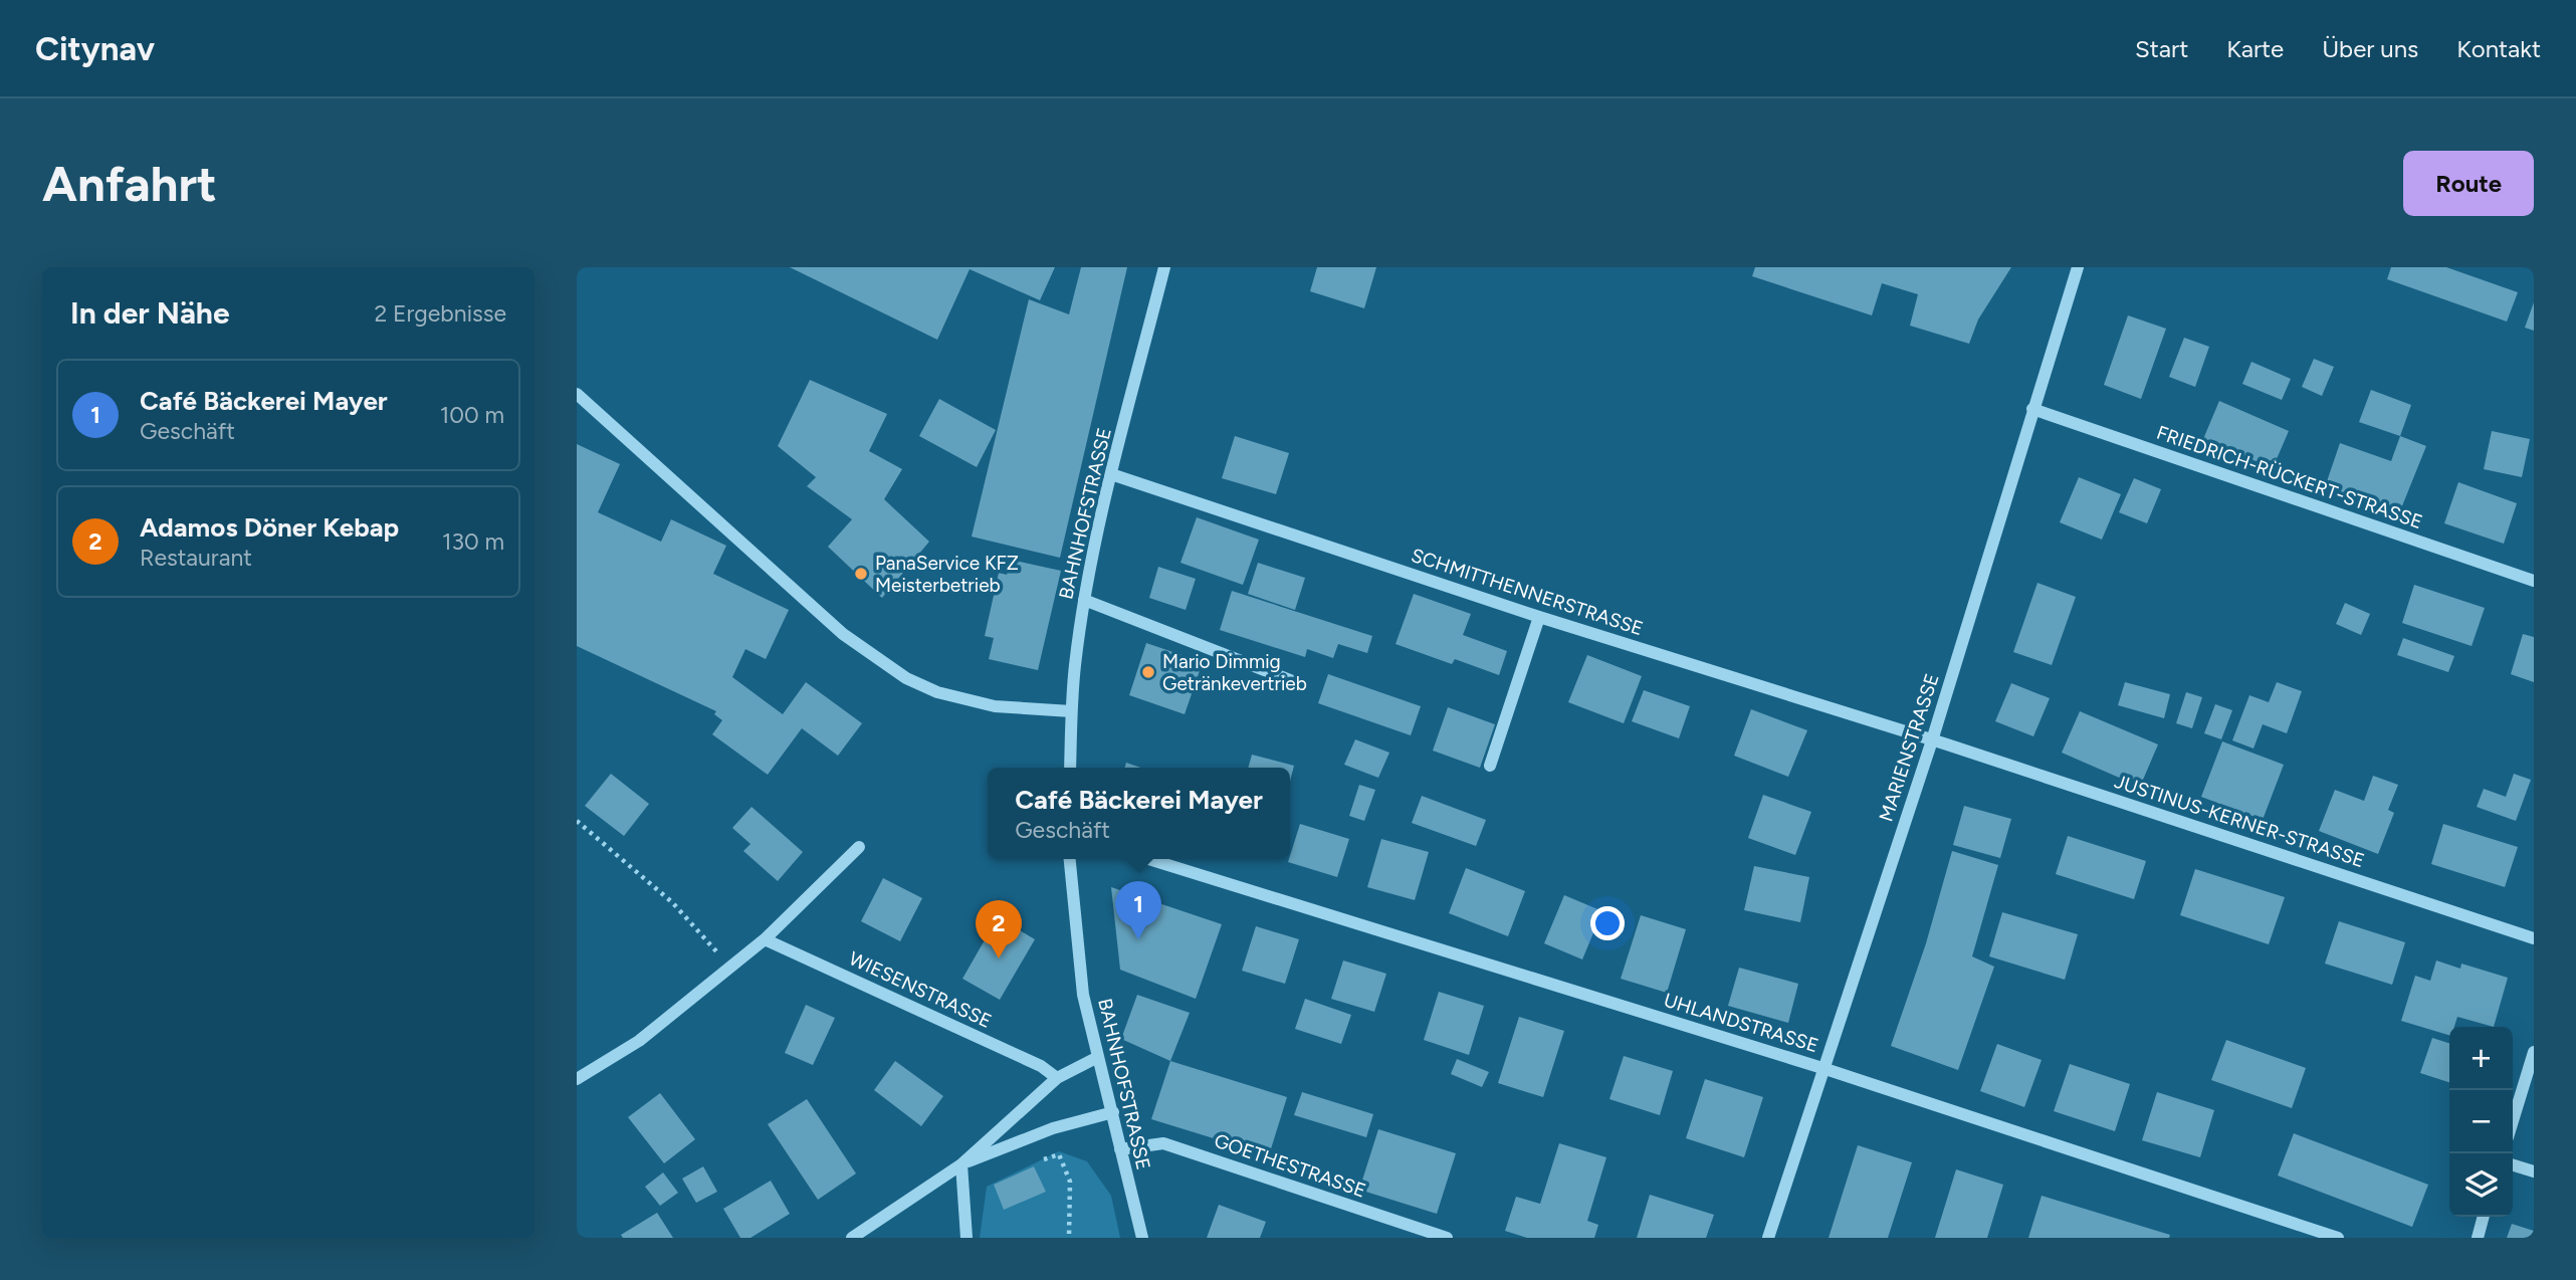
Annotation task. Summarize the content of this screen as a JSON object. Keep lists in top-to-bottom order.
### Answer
{
  "streets": {
    "street": [
      "FRIEDRICH-RÜCKERT-STRASSE",
      "BAHNHOFSTRASSE",
      "SCHMITTHENNERSTRASSE",
      "MARIENSTRASSE",
      "JUSTINUS-KERNER-STRASSE",
      "WIESENSTRASSE",
      "UHLANDSTRASSE",
      "GOETHESTRASSE"
    ]
  },
  "crossings": [
    ["FRIEDRICH-RÜCKERT-STRASSE", "MARIENSTRASSE"],
    ["BAHNHOFSTRASSE", "SCHMITTHENNERSTRASSE"],
    ["BAHNHOFSTRASSE", "GOETHESTRASSE"],
    ["SCHMITTHENNERSTRASSE", "MARIENSTRASSE"],
    ["SCHMITTHENNERSTRASSE", "JUSTINUS-KERNER-STRASSE"],
    ["MARIENSTRASSE", "JUSTINUS-KERNER-STRASSE"],
    ["MARIENSTRASSE", "UHLANDSTRASSE"]
  ],
  "places": ["PanaService KFZ Meisterbetrieb", "Mario Dimmig Getränkevertrieb"],
  "page": {
    "header": "Citynav",
    "nav": [
      "Start",
      "Karte",
      "Über uns",
      "Kontakt"
    ],
    "buttons": "Route",
    "title": "Anfahrt",
    "heading": ["In der Nähe", "2 Ergebnisse"],
    "list": [
      {
        "mark": "1",
        "name": "Café Bäckerei Mayer",
        "note": "Geschäft",
        "value": "100 m"
      },
      {
        "mark": "2",
        "name": "Adamos Döner Kebap",
        "note": "Restaurant",
        "value": "130 m"
      }
    ],
    "popup": ["Café Bäckerei Mayer", "Geschäft"],
    "pins": ["1", "2"],
    "map_buttons": ["+", "−"]
  }
}
